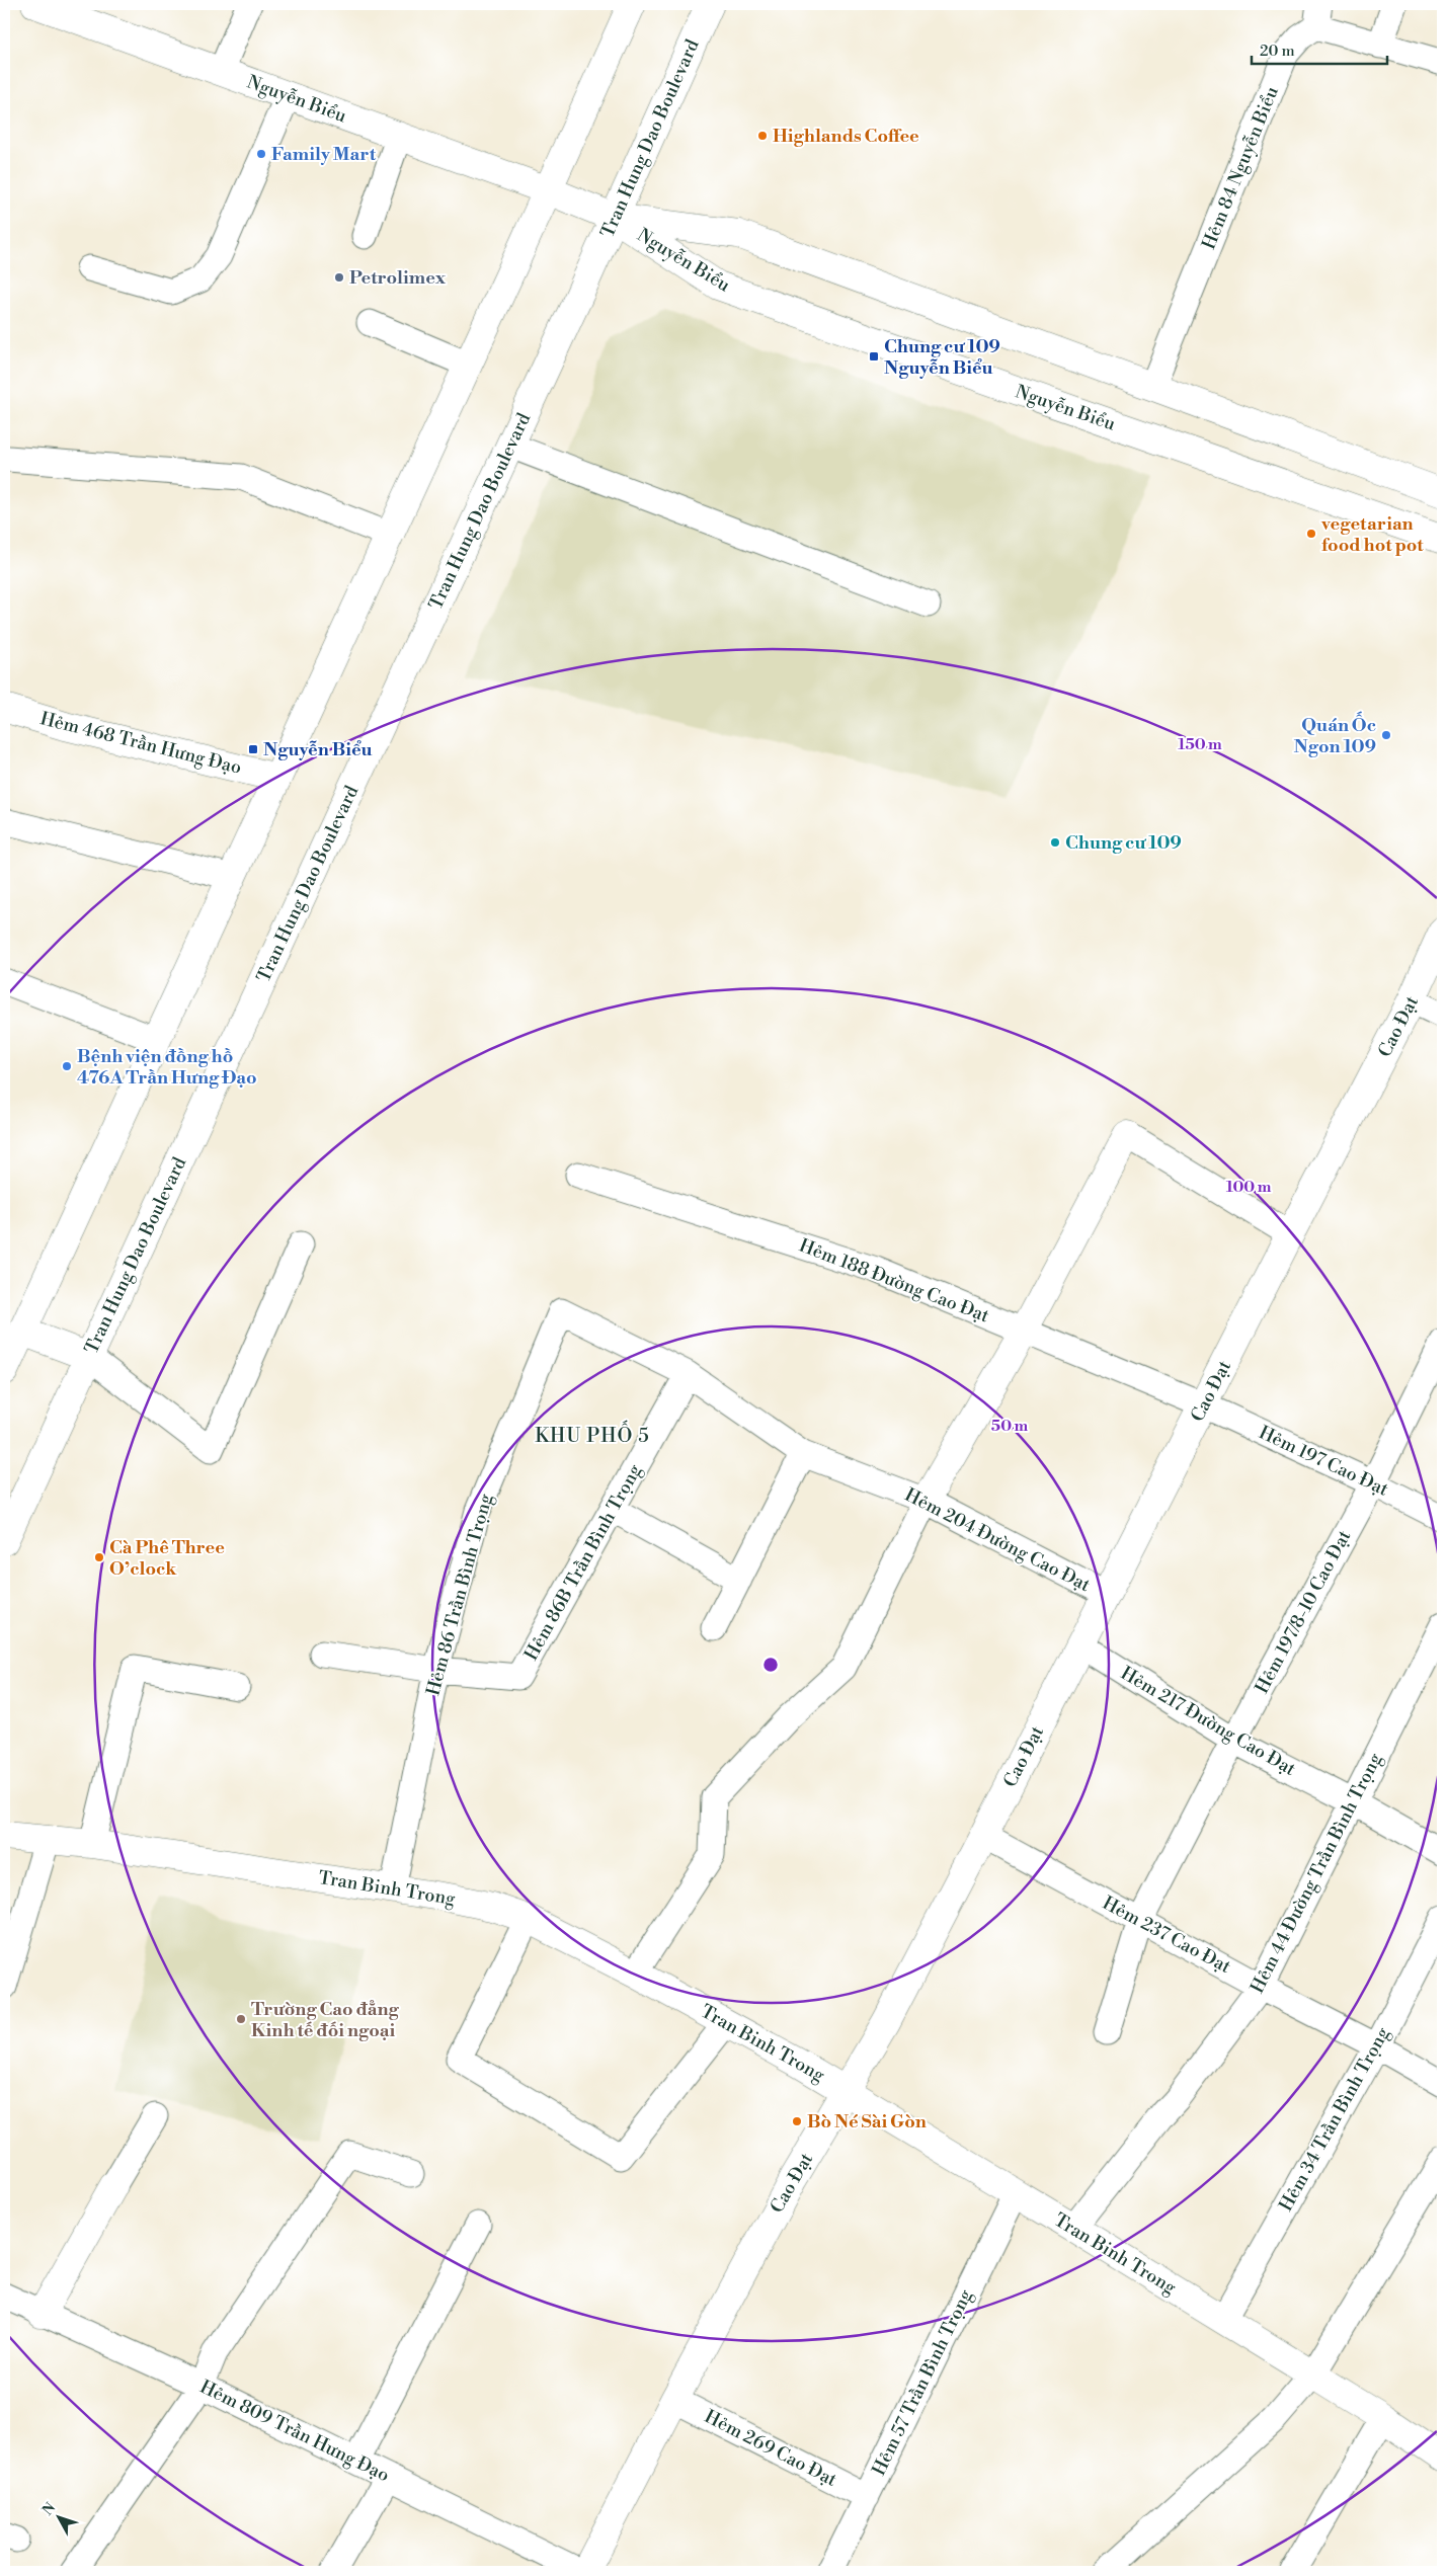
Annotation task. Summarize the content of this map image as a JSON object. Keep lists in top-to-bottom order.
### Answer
{
  "streets": {
    "main road": [
      "Nguyễn Biểu",
      "Tran Hung Dao Boulevard",
      "Hẻm 468 Trần Hưng Ðạo",
      "Cao Đạt",
      "Tran Binh Trong"
    ],
    "lane": [
      "Hẻm 84 Nguyễn Biểu",
      "Hẻm 188 Đường Cao Đạt",
      "Hẻm 197 Cao Đạt",
      "Hẻm 204 Đường Cao Đạt",
      "Hẻm 86B Trần Bình Trọng",
      "Hẻm 86 Trần Bình Trọng",
      "Hẻm 197/8-10 Cao Đạt",
      "Hẻm 217 Đường Cao Đạt",
      "Hẻm 44 Đường Trần Bình Trọng",
      "Hẻm 237 Cao Đạt",
      "Hẻm 34 Trần Bình Trọng",
      "Hẻm 57 Trần Bình Trọng",
      "Hẻm 809 Trần Hưng Đạo",
      "Hẻm 269 Cao Đạt"
    ]
  },
  "crossings": [
    ["Nguyễn Biểu", "Tran Hung Dao Boulevard"],
    ["Nguyễn Biểu", "Hẻm 84 Nguyễn Biểu"],
    ["Cao Đạt", "Hẻm 188 Đường Cao Đạt"],
    ["Cao Đạt", "Hẻm 197 Cao Đạt"],
    ["Cao Đạt", "Hẻm 204 Đường Cao Đạt"],
    ["Cao Đạt", "Hẻm 217 Đường Cao Đạt"],
    ["Cao Đạt", "Tran Binh Trong"],
    ["Cao Đạt", "Hẻm 237 Cao Đạt"],
    ["Cao Đạt", "Hẻm 809 Trần Hưng Đạo"],
    ["Cao Đạt", "Hẻm 269 Cao Đạt"],
    ["Hẻm 188 Đường Cao Đạt", "Hẻm 197 Cao Đạt"],
    ["Hẻm 197 Cao Đạt", "Hẻm 197/8-10 Cao Đạt"],
    ["Hẻm 204 Đường Cao Đạt", "Hẻm 86B Trần Bình Trọng"],
    ["Hẻm 204 Đường Cao Đạt", "Hẻm 86 Trần Bình Trọng"],
    ["Hẻm 86B Trần Bình Trọng", "Hẻm 86 Trần Bình Trọng"],
    ["Hẻm 86 Trần Bình Trọng", "Tran Binh Trong"],
    ["Hẻm 197/8-10 Cao Đạt", "Hẻm 217 Đường Cao Đạt"],
    ["Hẻm 197/8-10 Cao Đạt", "Hẻm 237 Cao Đạt"],
    ["Hẻm 217 Đường Cao Đạt", "Hẻm 44 Đường Trần Bình Trọng"],
    ["Hẻm 44 Đường Trần Bình Trọng", "Tran Binh Trong"],
    ["Hẻm 44 Đường Trần Bình Trọng", "Hẻm 237 Cao Đạt"],
    ["Tran Binh Trong", "Hẻm 34 Trần Bình Trọng"],
    ["Tran Binh Trong", "Hẻm 57 Trần Bình Trọng"],
    ["Hẻm 237 Cao Đạt", "Hẻm 34 Trần Bình Trọng"],
    ["Hẻm 57 Trần Bình Trọng", "Hẻm 269 Cao Đạt"]
  ],
  "districts": ["KHU PHỐ 5"],
  "places": {
    "other": [
      "Highlands Coffee",
      "Family Mart",
      "Petrolimex",
      "vegetarian food hot pot",
      "Quán Ốc Ngon 109",
      "Chung cư 109",
      "Bệnh viện đồng hồ 476A Trần Hưng Đạo",
      "Cà Phê Three O’clock",
      "Trường Cao đẳng Kinh tế đối ngoại",
      "Bò Né Sài Gòn"
    ],
    "transit": ["Chung cư 109 Nguyễn Biểu", "Nguyễn Biểu"]
  },
  "scale_bar": "20 m",
  "north": "top left",
  "rings": ["150 m", "100 m", "50 m"]
}
